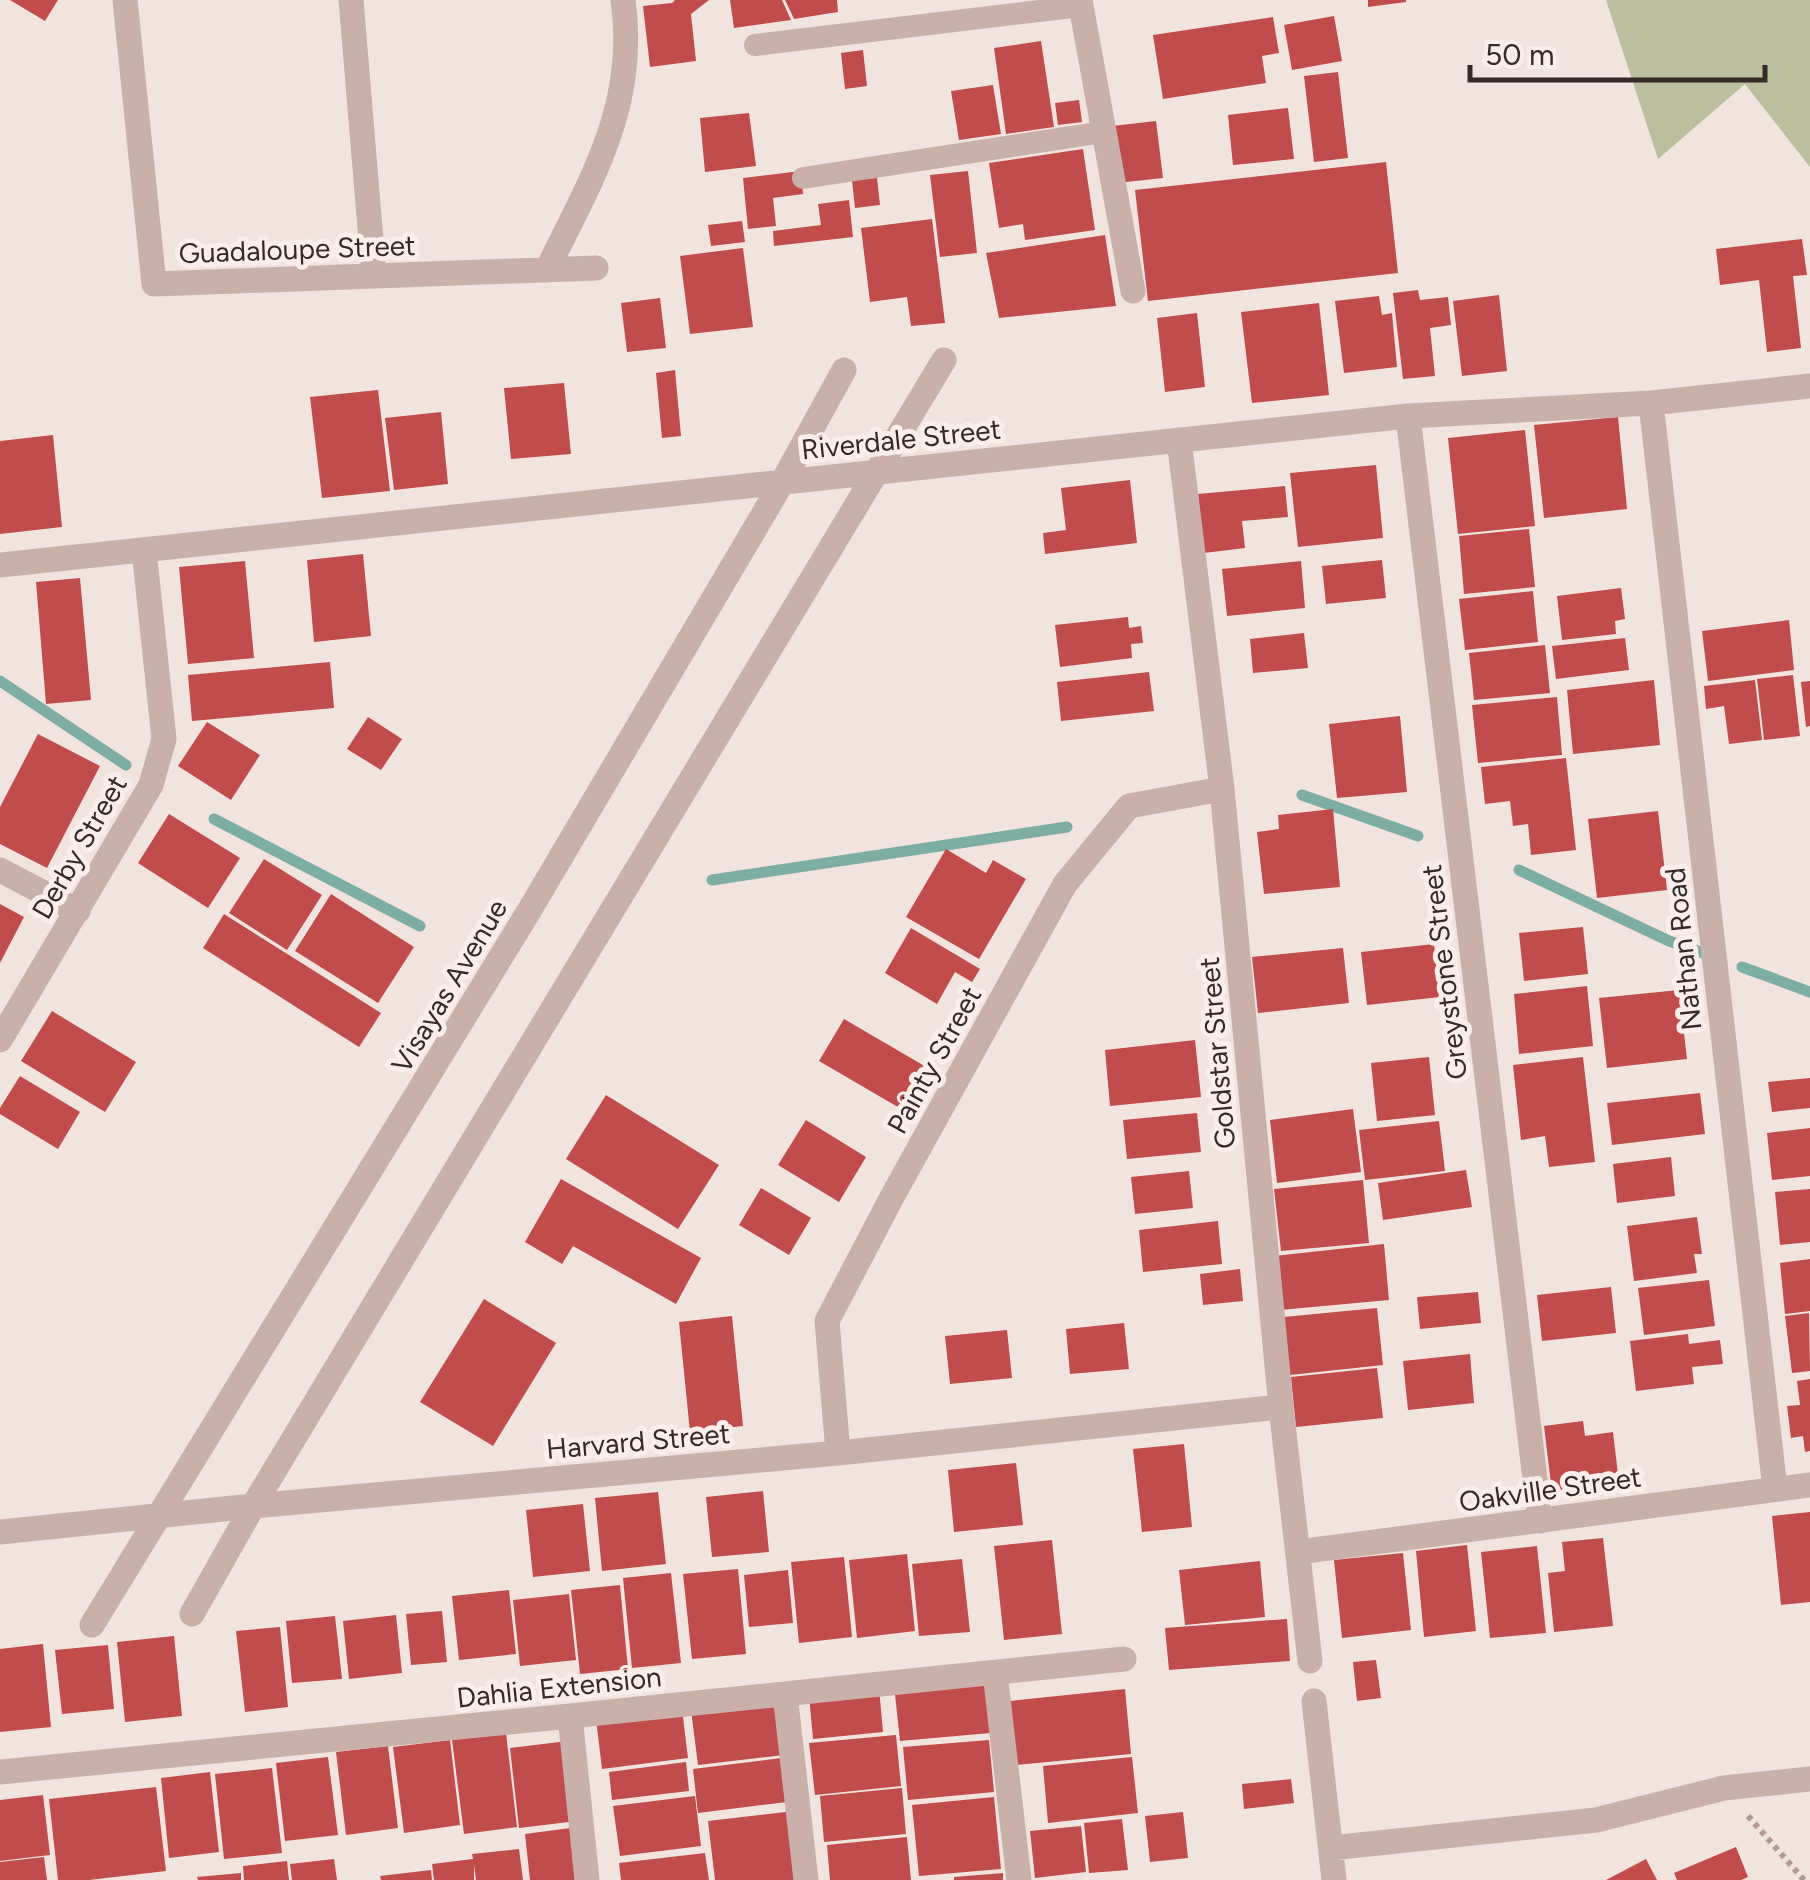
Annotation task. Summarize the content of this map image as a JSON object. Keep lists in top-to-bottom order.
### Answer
{
  "streets": {
    "street": [
      "Guadaloupe Street",
      "Riverdale Street",
      "Derby Street",
      "Nathan Road",
      "Greystone Street",
      "Visayas Avenue",
      "Goldstar Street",
      "Painty Street",
      "Harvard Street",
      "Oakville Street",
      "Dahlia Extension"
    ]
  },
  "crossings": [
    ["Riverdale Street", "Derby Street"],
    ["Riverdale Street", "Nathan Road"],
    ["Riverdale Street", "Greystone Street"],
    ["Riverdale Street", "Visayas Avenue"],
    ["Riverdale Street", "Goldstar Street"],
    ["Nathan Road", "Oakville Street"],
    ["Greystone Street", "Oakville Street"],
    ["Visayas Avenue", "Harvard Street"],
    ["Goldstar Street", "Painty Street"],
    ["Goldstar Street", "Harvard Street"],
    ["Goldstar Street", "Oakville Street"],
    ["Painty Street", "Harvard Street"]
  ],
  "scale_bar": "50 m"
}
